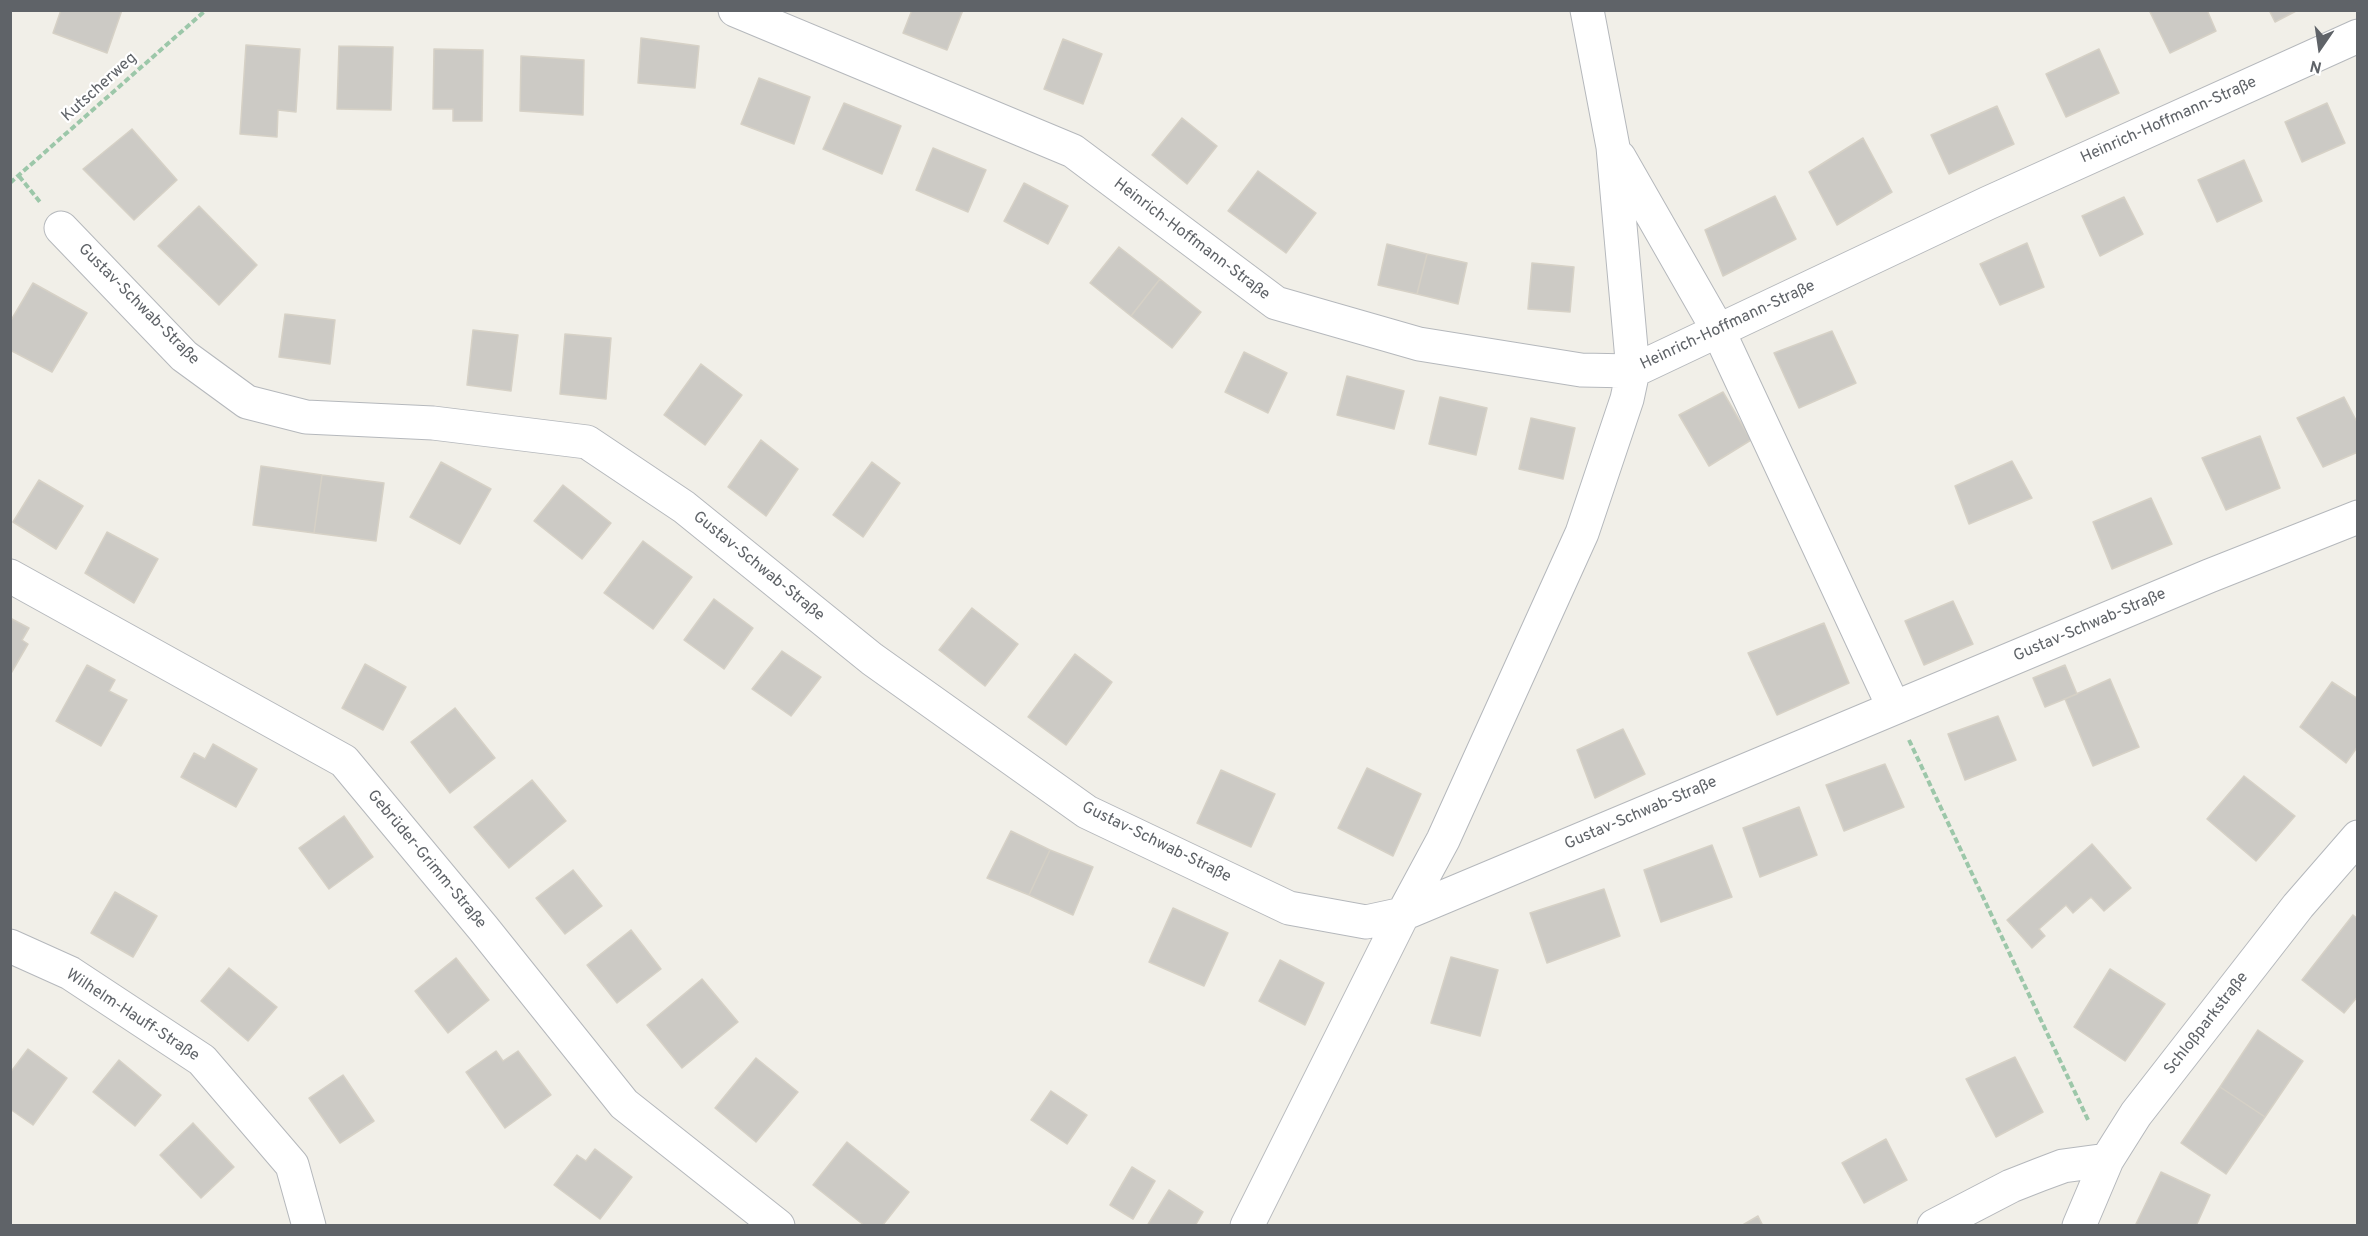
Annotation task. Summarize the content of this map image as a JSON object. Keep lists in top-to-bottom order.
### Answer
{
  "streets": {
    "street": [
      "Heinrich-Hoffmann-Straße",
      "Gustav-Schwab-Straße",
      "Gebrüder-Grimm-Straße",
      "Wilhelm-Hauff-Straße",
      "Schloßparkstraße"
    ],
    "path": ["Kutscherweg"]
  },
  "north": "bottom"
}
